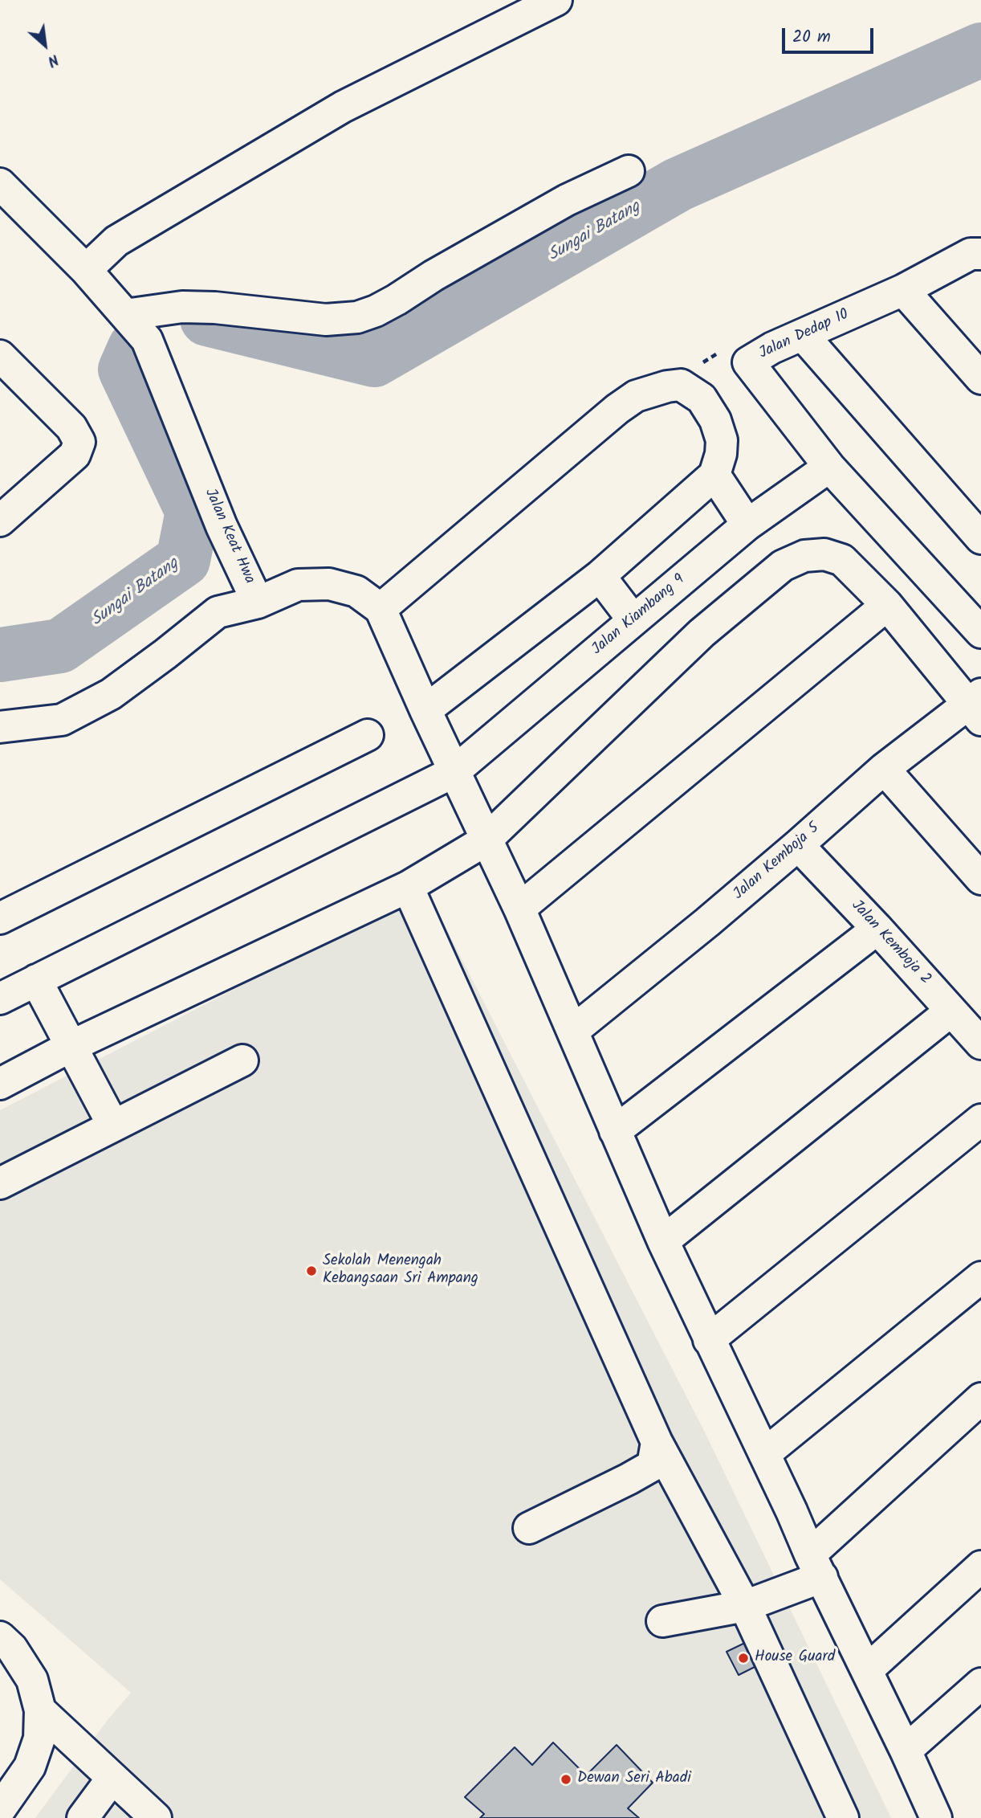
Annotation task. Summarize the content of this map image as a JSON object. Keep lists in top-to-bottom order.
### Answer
{
  "streets": {
    "street": [
      "Jalan Dedap 10",
      "Jalan Keat Hwa",
      "Jalan Kiambang 9",
      "Jalan Kemboja 5",
      "Jalan Kemboja 2"
    ]
  },
  "crossings": [
    ["Jalan Dedap 10", "Jalan Kiambang 9"],
    ["Jalan Kemboja 5", "Jalan Kemboja 2"]
  ],
  "water": ["Sungai Batang"],
  "places": ["Sekolah Menengah Kebangsaan Sri Ampang", "House Guard", "Dewan Seri Abadi"],
  "scale_bar": "20 m",
  "north": "bottom right"
}
